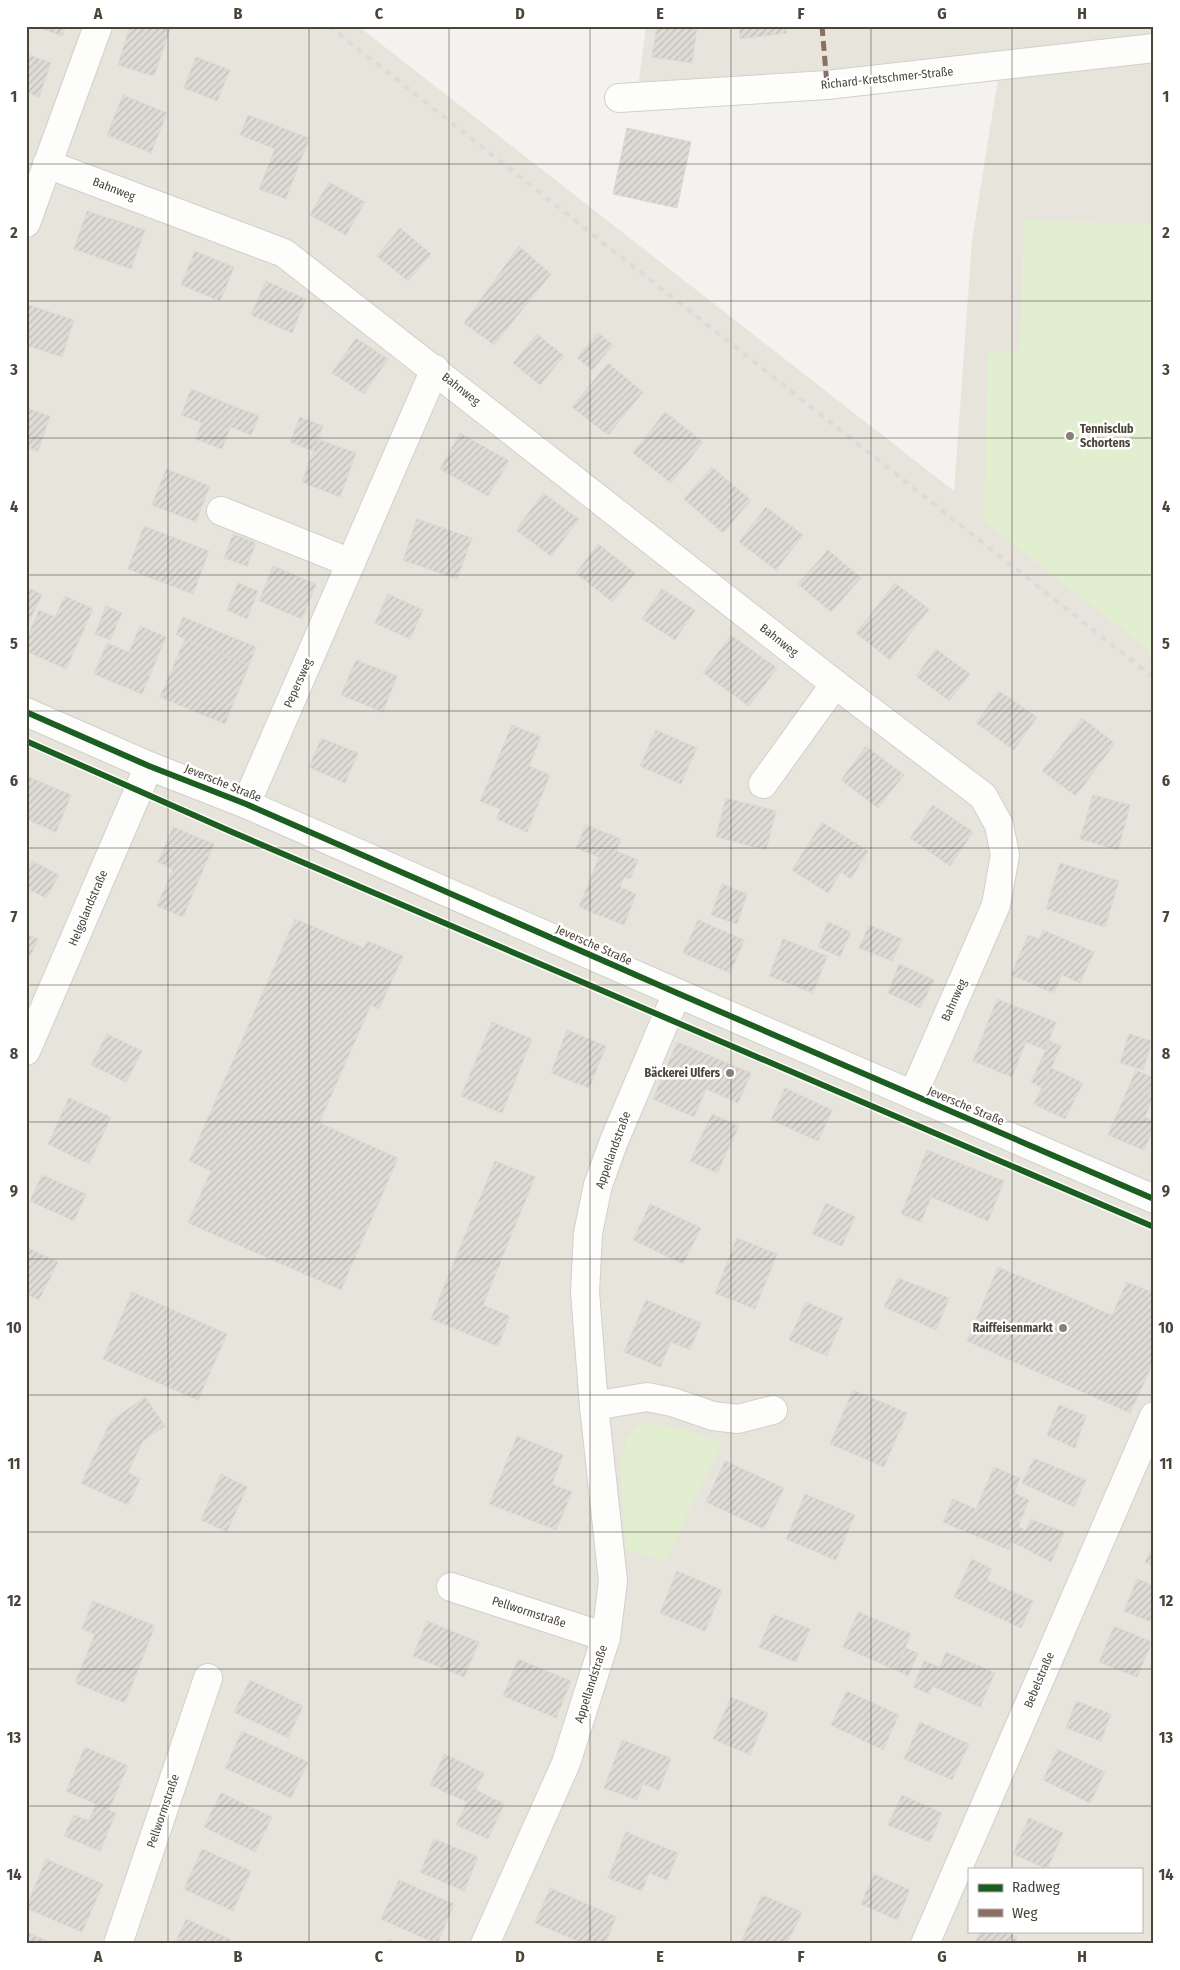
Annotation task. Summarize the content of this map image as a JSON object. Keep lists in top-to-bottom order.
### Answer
{
  "streets": {
    "street": [
      "Richard-Kretschmer-Straße",
      "Bahnweg",
      "Pepersweg",
      "Jeversche Straße",
      "Helgolandstraße",
      "Appellandstraße",
      "Pellwormstraße",
      "Bebelstraße"
    ]
  },
  "crossings": [
    ["Bahnweg", "Pepersweg"],
    ["Bahnweg", "Jeversche Straße"],
    ["Pepersweg", "Jeversche Straße"],
    ["Jeversche Straße", "Helgolandstraße"],
    ["Jeversche Straße", "Appellandstraße"],
    ["Appellandstraße", "Pellwormstraße"]
  ],
  "places": ["Tennisclub Schortens", "Bäckerei Ulfers", "Raiffeisenmarkt"],
  "legend": ["Radweg", "Weg"],
  "grid": {
    "columns": [
      "A",
      "B",
      "C",
      "D",
      "E",
      "F",
      "G",
      "H"
    ],
    "rows": [
      "1",
      "2",
      "3",
      "4",
      "5",
      "6",
      "7",
      "8",
      "9",
      "10",
      "11",
      "12",
      "13",
      "14"
    ]
  }
}
